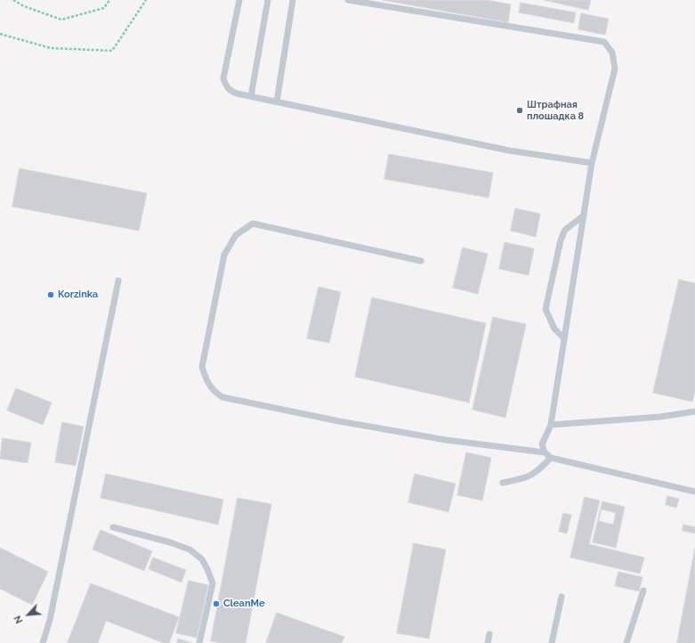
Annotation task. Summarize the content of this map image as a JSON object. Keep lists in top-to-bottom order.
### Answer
{
  "places": ["Штрафная плошадка 8", "Korzinka", "CleanMe"],
  "north": "bottom left"
}
